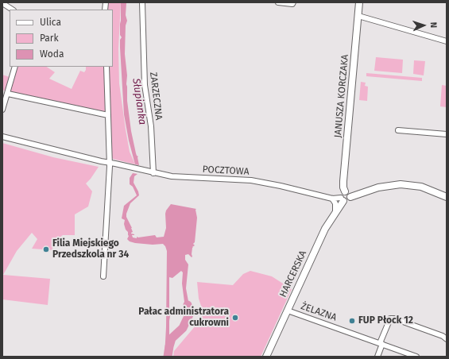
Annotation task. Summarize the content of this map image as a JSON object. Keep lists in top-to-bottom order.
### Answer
{
  "streets": {
    "street": [
      "ZARZECZNA",
      "JANUSZA KORCZAKA",
      "POCZTOWA",
      "HARCERSKA",
      "ŻELAZNA"
    ]
  },
  "crossings": [
    ["ZARZECZNA", "POCZTOWA"],
    ["JANUSZA KORCZAKA", "POCZTOWA"],
    ["JANUSZA KORCZAKA", "HARCERSKA"],
    ["POCZTOWA", "HARCERSKA"],
    ["HARCERSKA", "ŻELAZNA"]
  ],
  "water": ["Słupianka"],
  "places": ["Filia Miejskiego Przedszkola nr 34", "Pałac administratora cukrowni", "FUP Płock 12"],
  "legend": ["Ulica", "Park", "Woda"],
  "north": "right"
}
